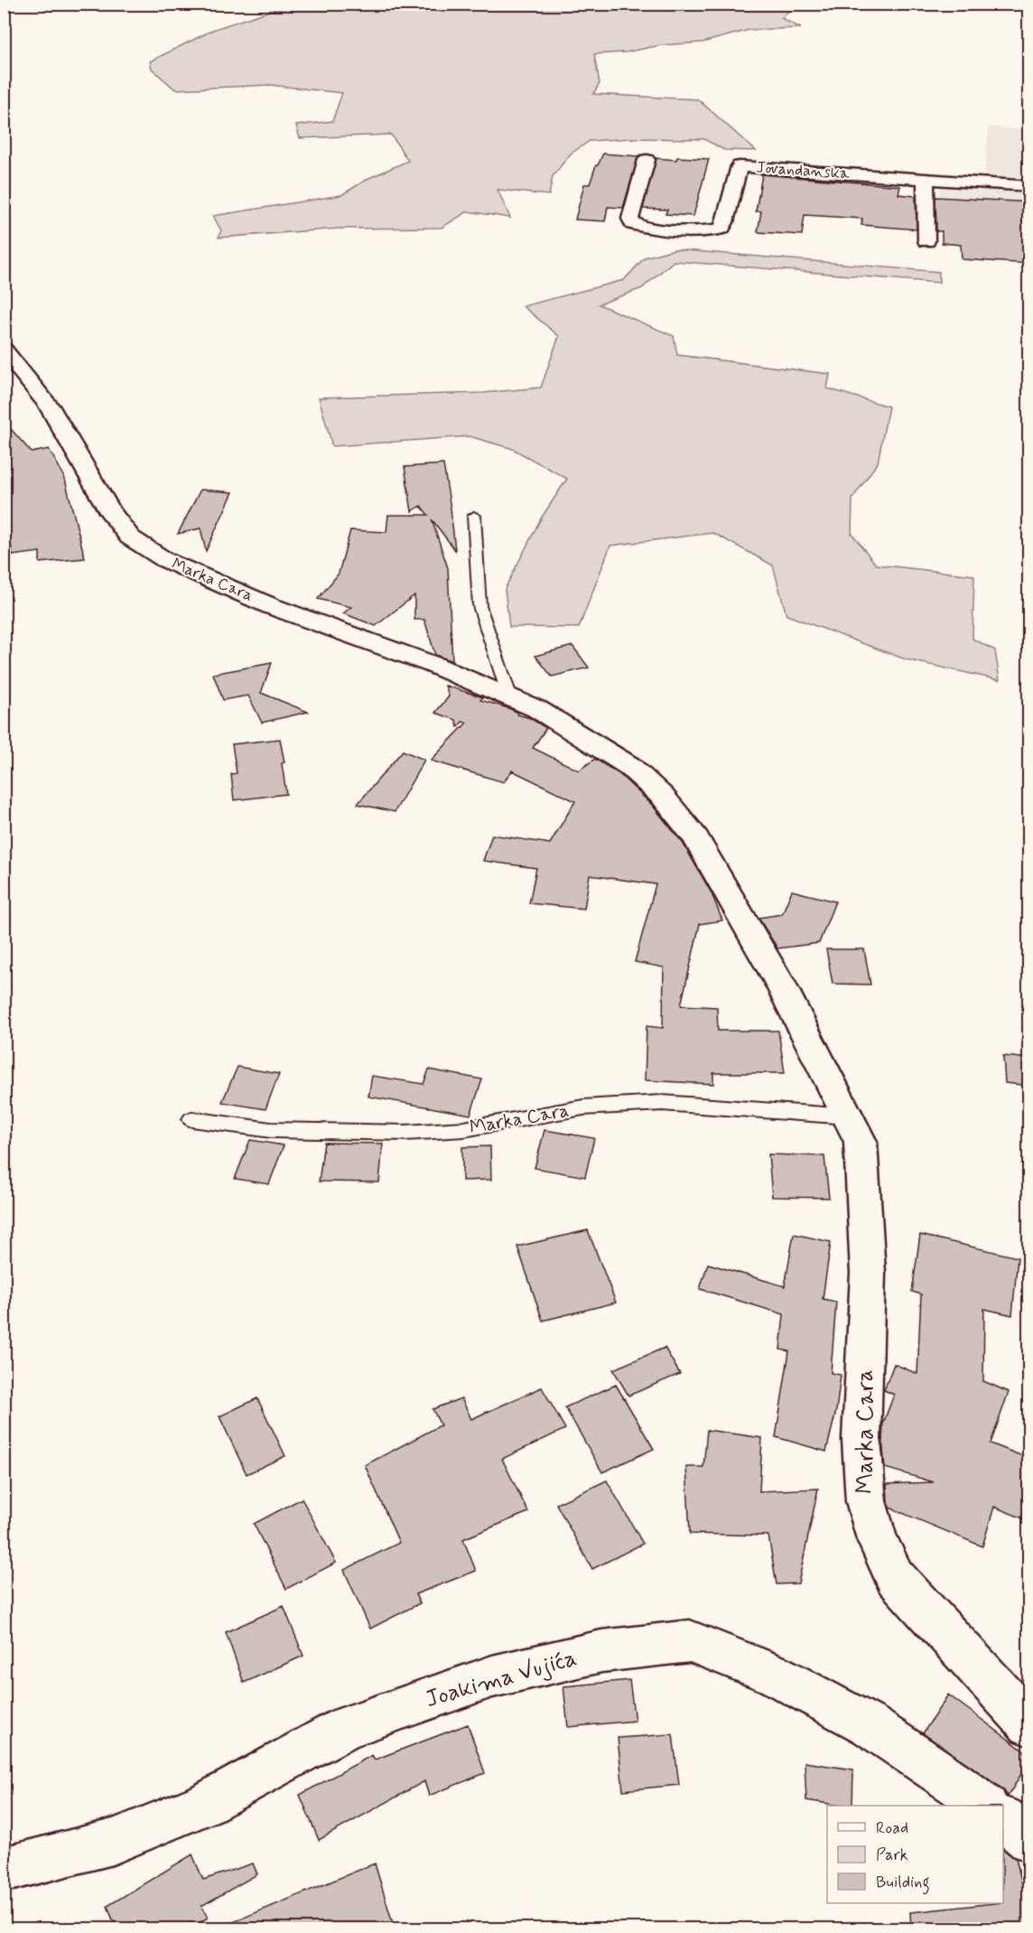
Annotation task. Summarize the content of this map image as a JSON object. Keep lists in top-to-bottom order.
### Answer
{
  "streets": {
    "street": ["Jovandanska", "Marka Cara", "Joakima Vujića"]
  },
  "legend": ["Road", "Park", "Building"]
}
